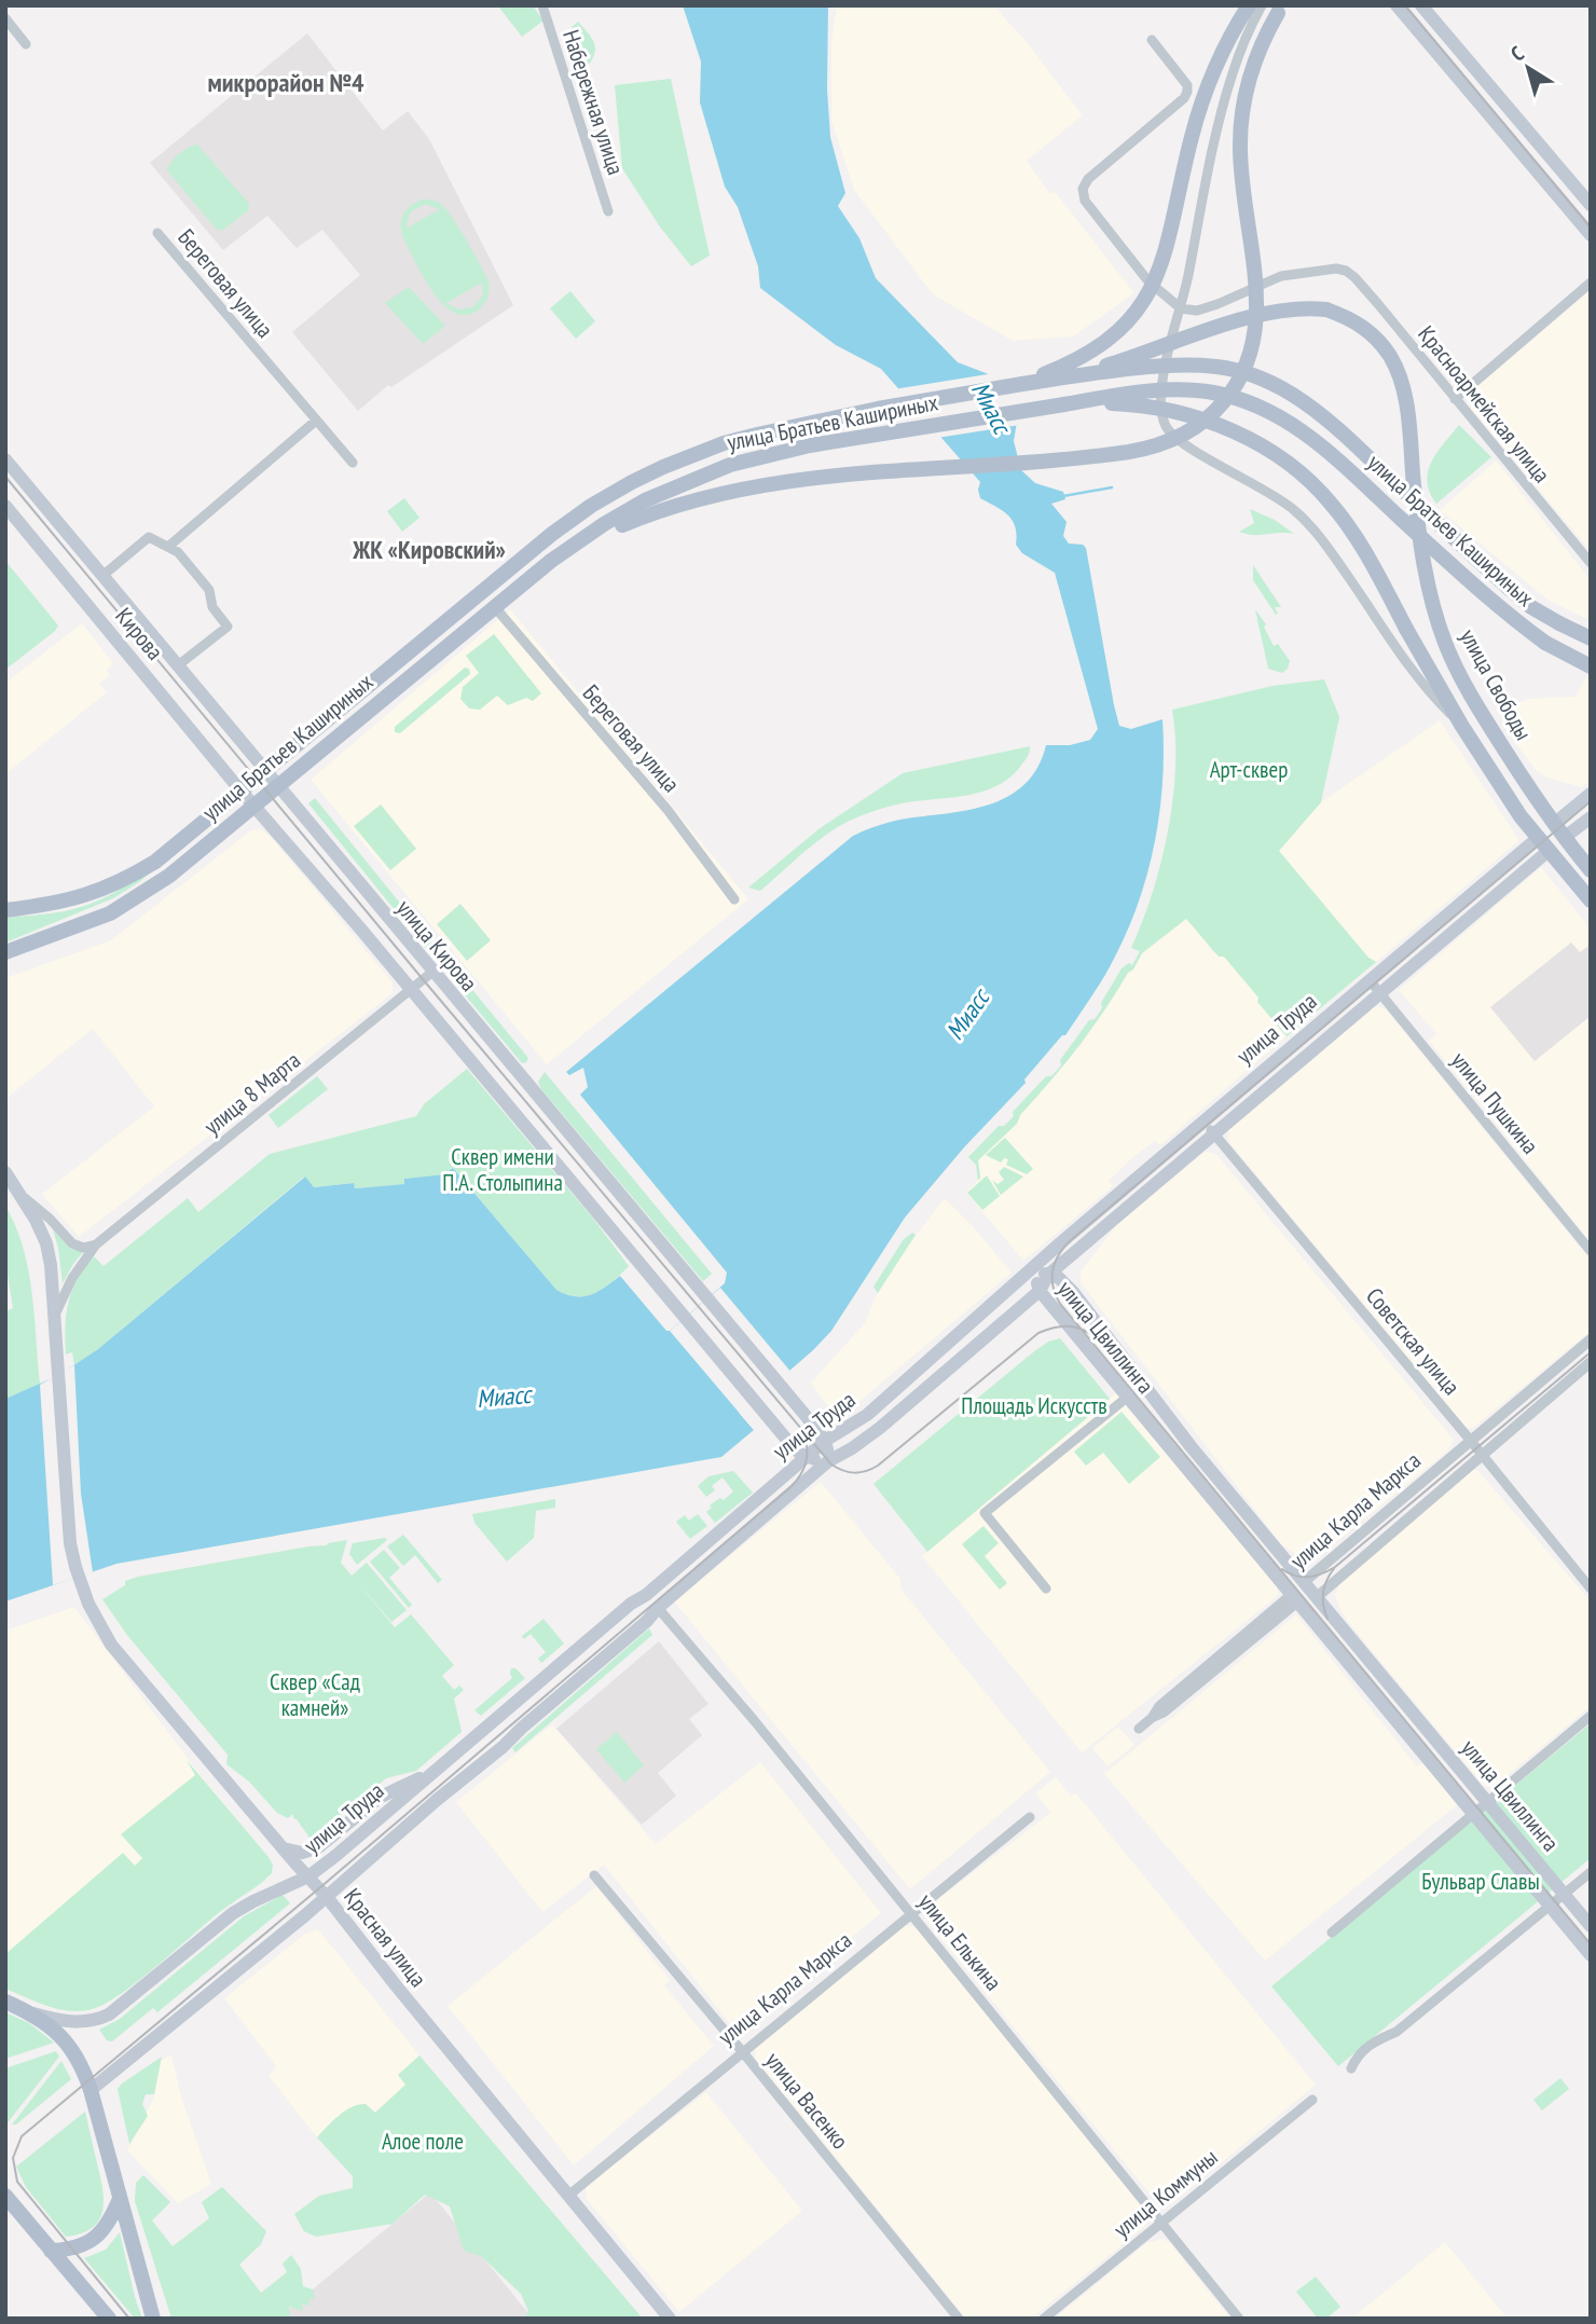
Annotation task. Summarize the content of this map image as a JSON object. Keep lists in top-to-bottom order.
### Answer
{
  "streets": {
    "main road": [
      "улица Братьев Кашириных",
      "Кирова",
      "улица Свободы",
      "улица Кирова",
      "улица Труда",
      "улица Цвиллинга",
      "улица Карла Маркса",
      "Красная улица",
      "улица Елькина"
    ],
    "street": [
      "Набережная улица",
      "Береговая улица",
      "Красноармейская улица",
      "улица 8 Марта",
      "улица Пушкина",
      "Советская улица",
      "улица Васенко",
      "улица Коммуны"
    ]
  },
  "crossings": [
    ["Береговая улица", "улица Братьев Кашириных"],
    ["улица Братьев Кашириных", "Кирова"],
    ["улица Братьев Кашириных", "улица Свободы"],
    ["улица Братьев Кашириных", "улица Кирова"],
    ["Кирова", "улица Кирова"],
    ["улица Свободы", "улица Труда"],
    ["улица Кирова", "улица Труда"],
    ["улица Кирова", "улица 8 Марта"],
    ["улица Труда", "улица Пушкина"],
    ["улица Труда", "улица Цвиллинга"],
    ["улица Труда", "Советская улица"],
    ["улица Труда", "Красная улица"],
    ["улица Труда", "улица Елькина"],
    ["улица 8 Марта", "Красная улица"],
    ["улица Цвиллинга", "улица Карла Маркса"],
    ["Советская улица", "улица Карла Маркса"],
    ["улица Карла Маркса", "Красная улица"],
    ["улица Карла Маркса", "улица Елькина"],
    ["улица Карла Маркса", "улица Васенко"],
    ["улица Елькина", "улица Коммуны"]
  ],
  "districts": ["микрорайон №4", "ЖК «Кировский»"],
  "water": ["Миасс"],
  "parks": [
    "Арт-сквер",
    "Сквер имени П.А. Столыпина",
    "Площадь Искусств",
    "Сквер «Сад камней»",
    "Бульвар Славы",
    "Алое поле"
  ],
  "north": "top left"
}
